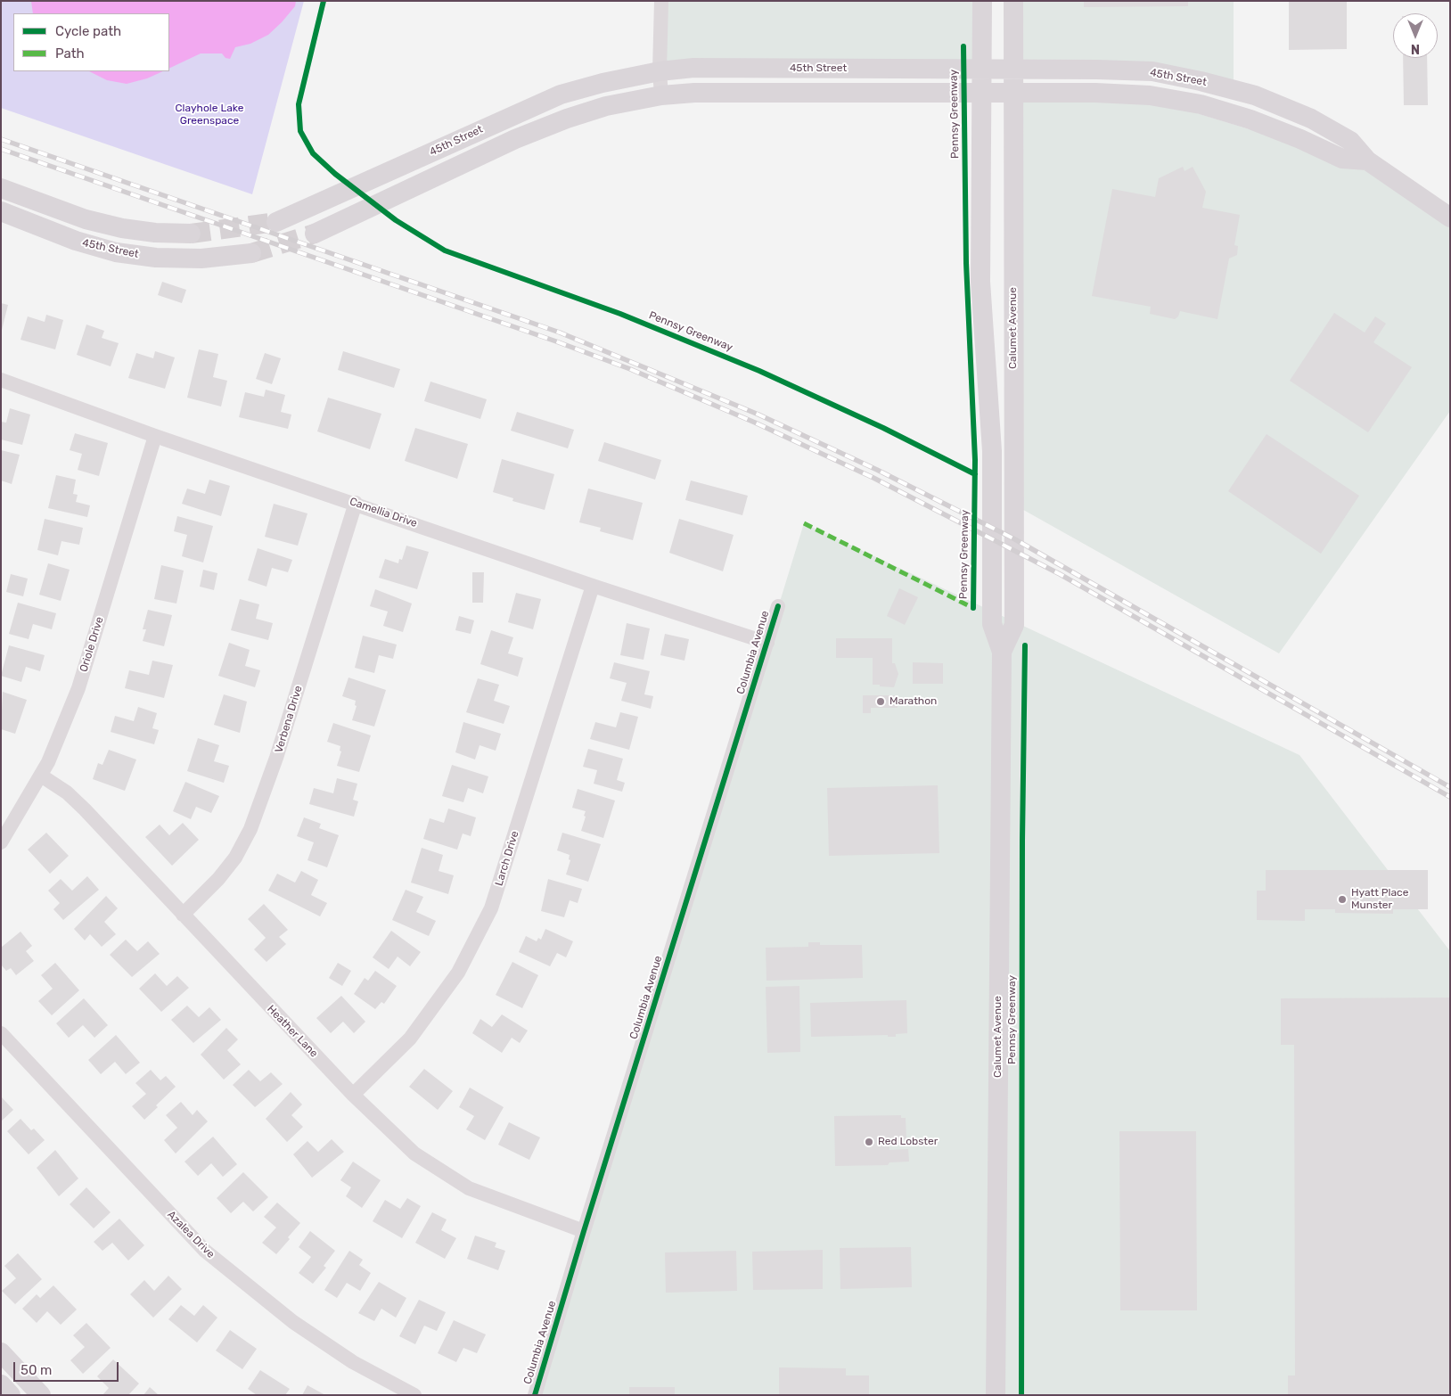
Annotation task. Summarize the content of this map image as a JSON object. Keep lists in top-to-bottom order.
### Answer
{
  "streets": {
    "main road": ["45th Street", "Calumet Avenue"],
    "street": [
      "Camellia Drive",
      "Oriole Drive",
      "Columbia Avenue",
      "Verbena Drive",
      "Larch Drive",
      "Heather Lane",
      "Azalea Drive"
    ],
    "cycle path": ["Pennsy Greenway"]
  },
  "crossings": [
    ["45th Street", "Calumet Avenue"],
    ["Camellia Drive", "Oriole Drive"],
    ["Camellia Drive", "Columbia Avenue"],
    ["Camellia Drive", "Verbena Drive"],
    ["Camellia Drive", "Larch Drive"],
    ["Oriole Drive", "Heather Lane"],
    ["Columbia Avenue", "Heather Lane"],
    ["Verbena Drive", "Heather Lane"],
    ["Larch Drive", "Heather Lane"]
  ],
  "parks": ["Clayhole Lake Greenspace"],
  "places": ["Marathon", "Hyatt Place Munster", "Red Lobster"],
  "legend": ["Cycle path", "Path"],
  "scale_bar": "50 m",
  "north": "bottom"
}
